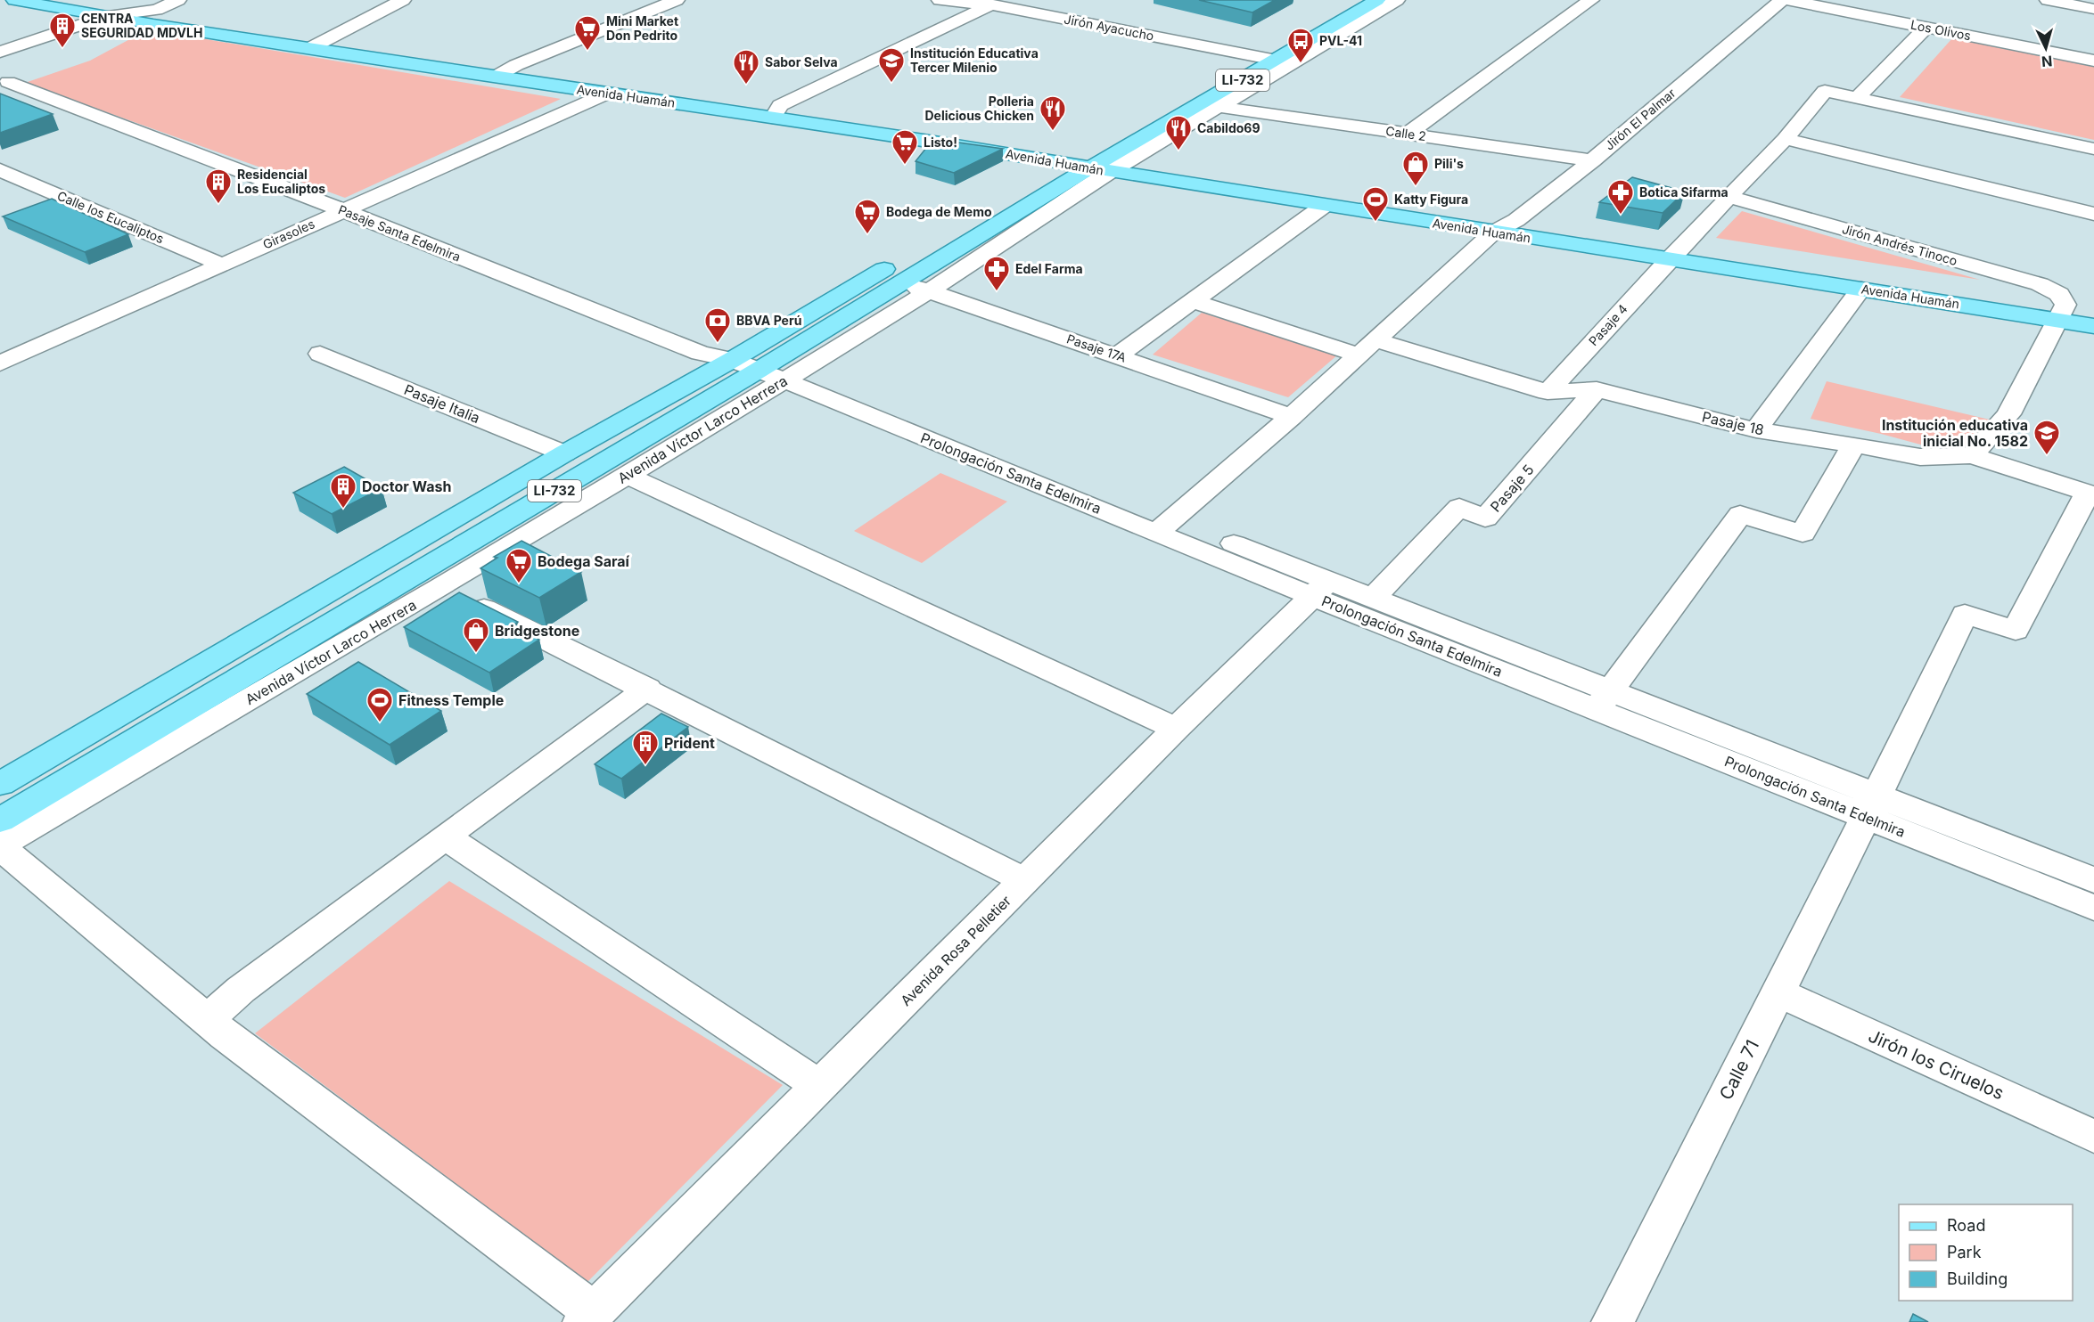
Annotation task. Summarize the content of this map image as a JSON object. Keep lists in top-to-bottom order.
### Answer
{
  "streets": {
    "main road": ["LI-732", "Avenida Huamán", "Avenida Víctor Larco Herrera"],
    "street": [
      "Jirón Ayacucho",
      "Los Olivos",
      "Jirón El Palmar",
      "Calle 2",
      "Calle los Eucaliptos",
      "Pasaje Santa Edelmira",
      "Girasoles",
      "Jirón Andrés Tinoco",
      "Pasaje 4",
      "Pasaje 17A",
      "Pasaje Italia",
      "Pasaje 18",
      "Prolongación Santa Edelmira",
      "Pasaje 5",
      "Avenida Rosa Pelletier",
      "Jirón los Ciruelos",
      "Calle 71"
    ]
  },
  "crossings": [
    ["Jirón Ayacucho", "LI-732"],
    ["Jirón Ayacucho", "Avenida Víctor Larco Herrera"],
    ["Avenida Huamán", "Jirón El Palmar"],
    ["Avenida Huamán", "Girasoles"],
    ["Avenida Huamán", "Jirón Andrés Tinoco"],
    ["Avenida Huamán", "Pasaje 4"],
    ["Avenida Huamán", "Avenida Víctor Larco Herrera"],
    ["Jirón El Palmar", "Calle 2"],
    ["Calle 2", "Avenida Víctor Larco Herrera"],
    ["Calle los Eucaliptos", "Girasoles"],
    ["Pasaje Santa Edelmira", "Girasoles"],
    ["Pasaje Santa Edelmira", "Avenida Víctor Larco Herrera"],
    ["Pasaje Santa Edelmira", "Prolongación Santa Edelmira"],
    ["Jirón Andrés Tinoco", "Pasaje 4"],
    ["Pasaje 4", "Pasaje 18"],
    ["Pasaje 17A", "Avenida Víctor Larco Herrera"],
    ["Pasaje Italia", "Avenida Víctor Larco Herrera"],
    ["Pasaje 18", "Pasaje 5"],
    ["Pasaje 18", "Calle 71"],
    ["Avenida Víctor Larco Herrera", "Prolongación Santa Edelmira"],
    ["Prolongación Santa Edelmira", "Pasaje 5"],
    ["Prolongación Santa Edelmira", "Avenida Rosa Pelletier"],
    ["Prolongación Santa Edelmira", "Calle 71"],
    ["Jirón los Ciruelos", "Calle 71"]
  ],
  "places": {
    "building": [
      "CENTRA SEGURIDAD MDVLH",
      "Residencial Los Eucaliptos",
      "Doctor Wash",
      "Prident"
    ],
    "supermarket": [
      "Mini Market Don Pedrito",
      "Listo!",
      "Bodega de Memo",
      "Bodega Saraí"
    ],
    "bus stop": ["PVL-41"],
    "school or university": ["Institución Educativa Tercer Milenio", "Institución educativa inicial No. 1582"],
    "restaurant": ["Sabor Selva", "Polleria Delicious Chicken", "Cabildo69"],
    "shop": ["Pili's", "Bridgestone"],
    "pharmacy": ["Botica Sifarma", "Edel Farma"],
    "sports": ["Katty Figura", "Fitness Temple"],
    "bank": ["BBVA Perú"]
  },
  "legend": ["Road", "Park", "Building"],
  "north": "bottom"
}
